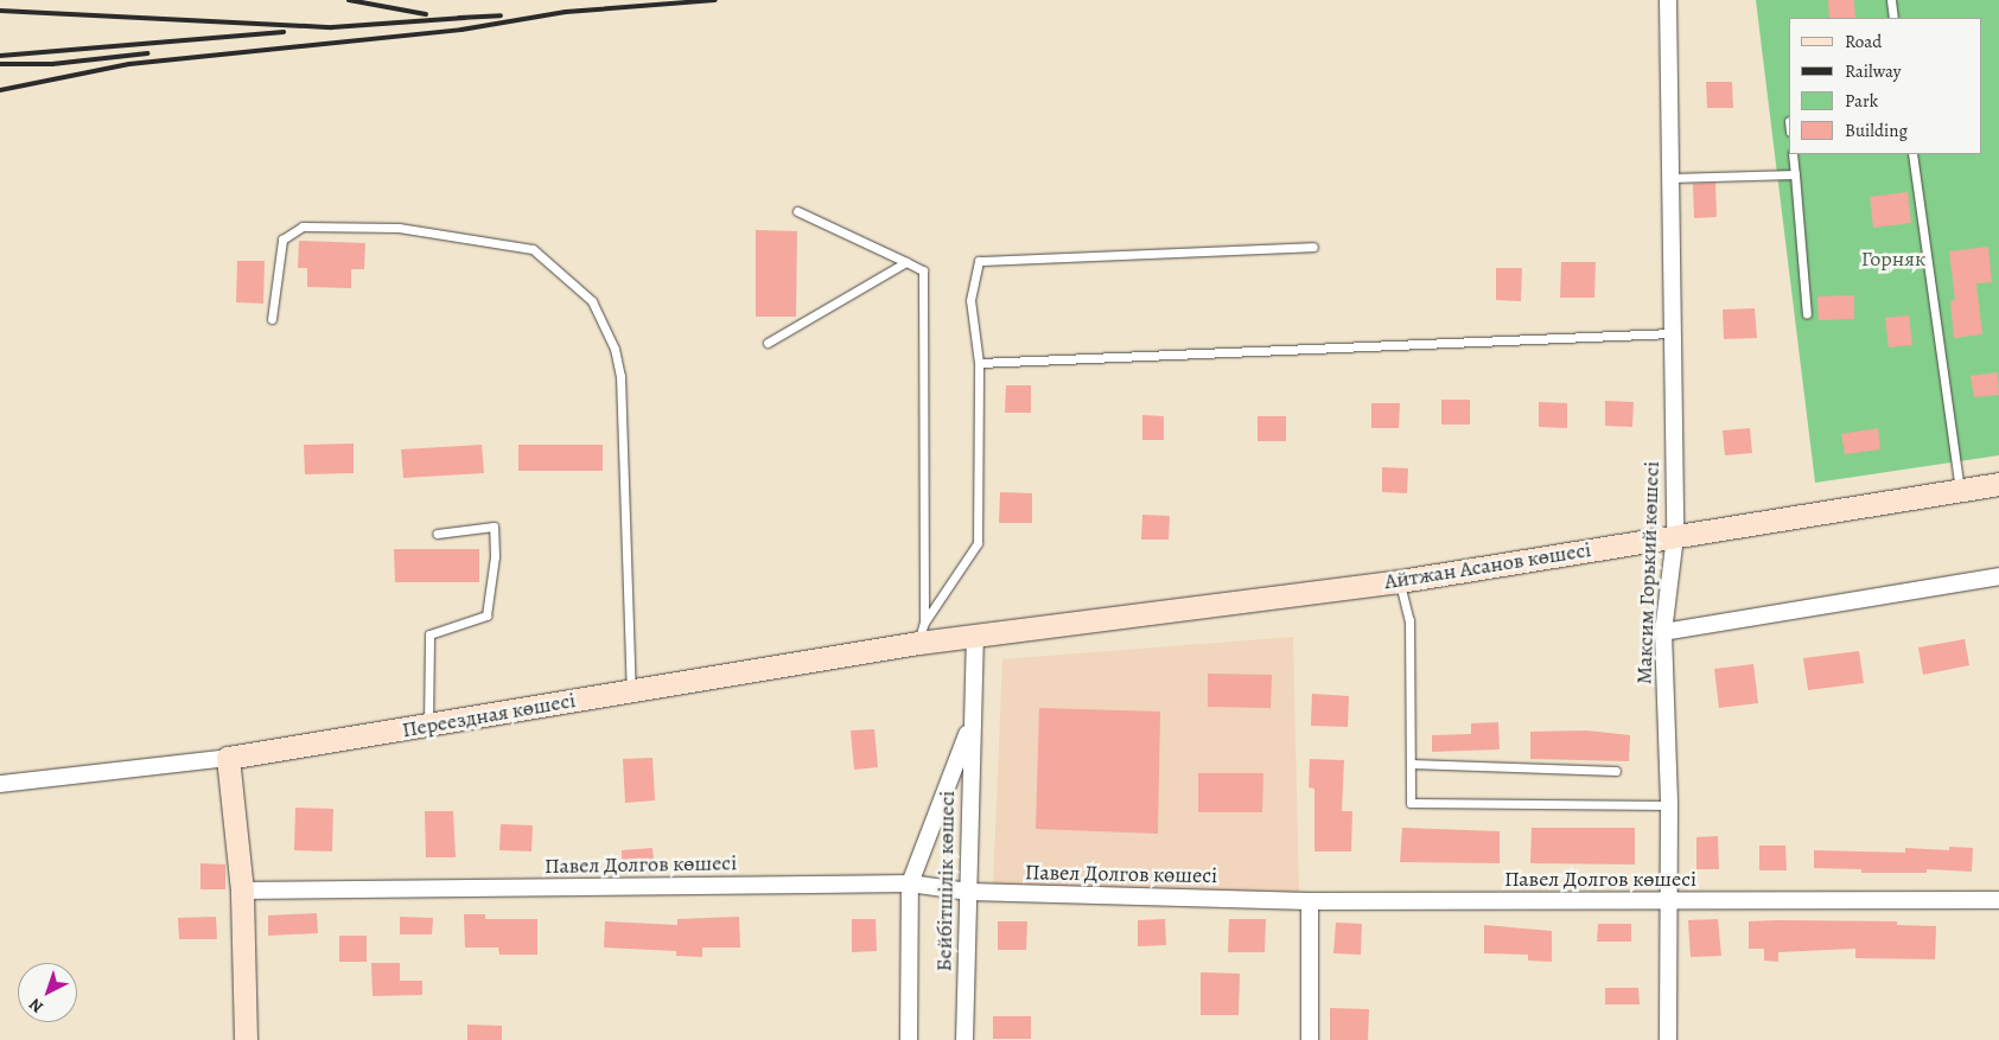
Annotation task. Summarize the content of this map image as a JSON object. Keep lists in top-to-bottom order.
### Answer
{
  "streets": {
    "street": [
      "Айтжан Асанов көшесі",
      "Максим Горький көшесі",
      "Переездная көшесі",
      "Павел Долгов көшесі",
      "Бейбітшілік көшесі"
    ]
  },
  "crossings": [
    ["Айтжан Асанов көшесі", "Максим Горький көшесі"],
    ["Айтжан Асанов көшесі", "Переездная көшесі"],
    ["Айтжан Асанов көшесі", "Бейбітшілік көшесі"],
    ["Максим Горький көшесі", "Павел Долгов көшесі"],
    ["Переездная көшесі", "Бейбітшілік көшесі"],
    ["Павел Долгов көшесі", "Бейбітшілік көшесі"]
  ],
  "parks": ["Горняк"],
  "legend": [
    "Road",
    "Railway",
    "Park",
    "Building"
  ],
  "north": "bottom left"
}
